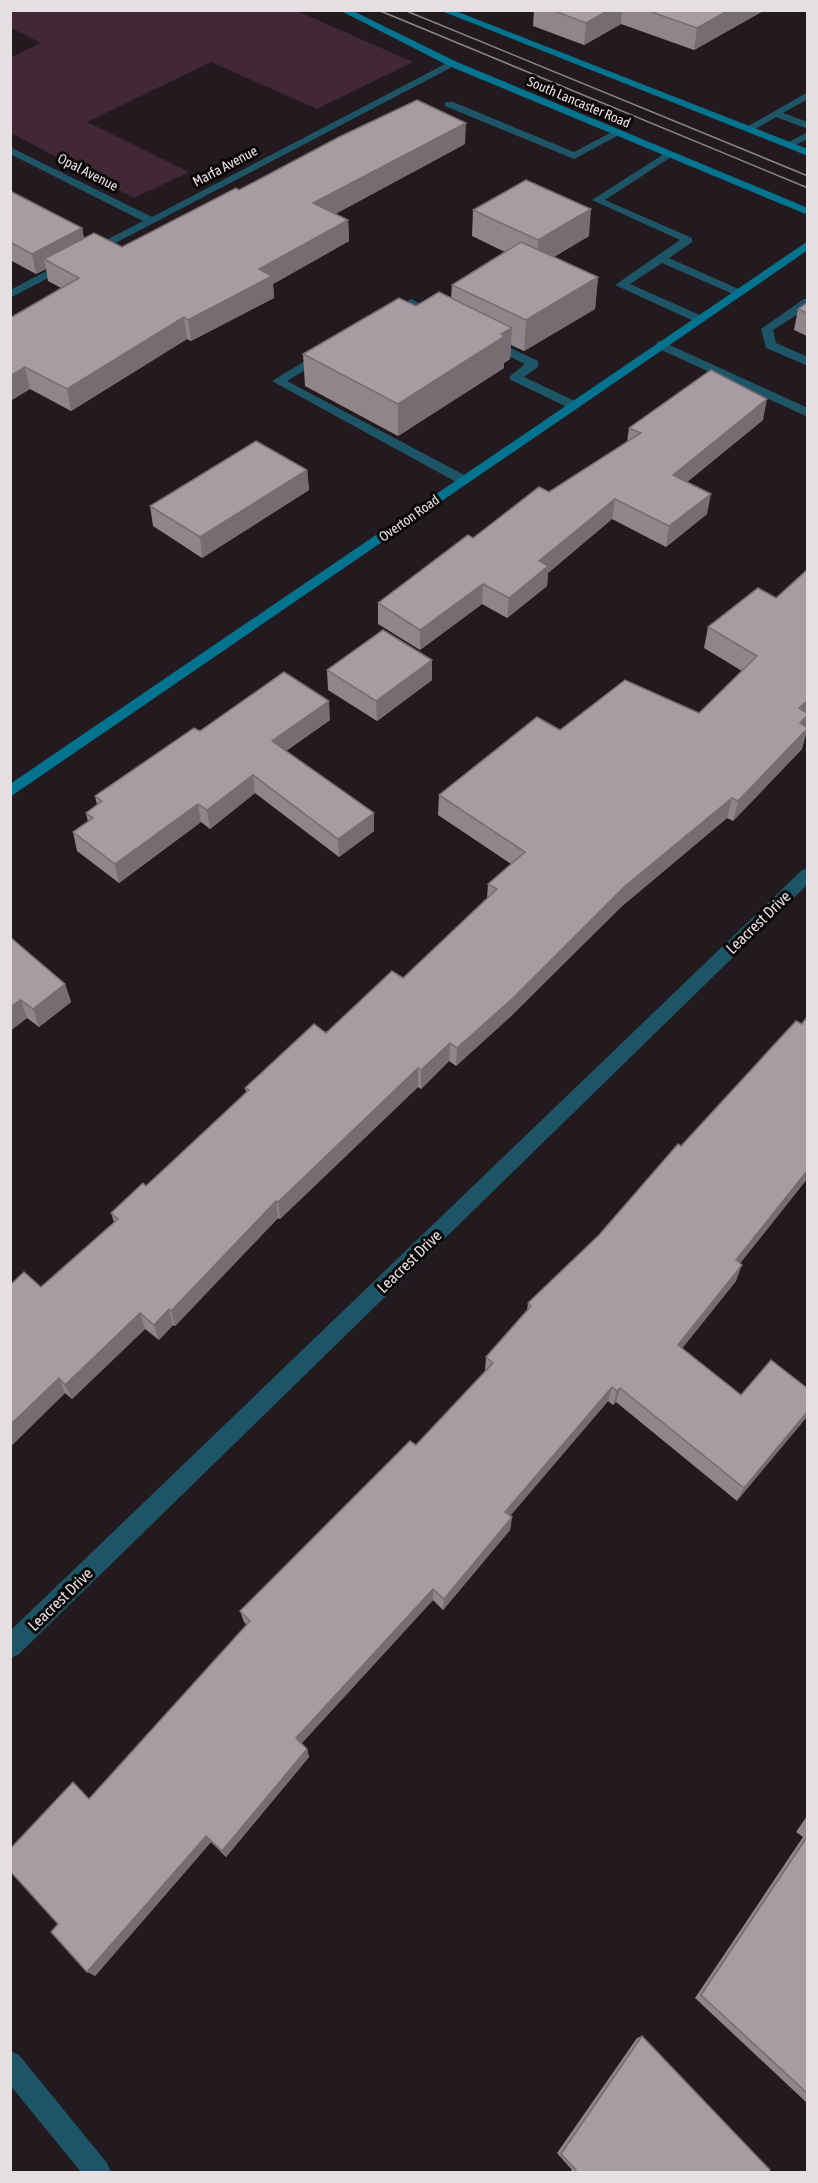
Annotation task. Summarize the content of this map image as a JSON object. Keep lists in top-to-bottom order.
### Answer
{
  "streets": {
    "main road": ["South Lancaster Road", "Overton Road"],
    "street": ["Marfa Avenue", "Opal Avenue", "Leacrest Drive"]
  },
  "crossings": [
    ["South Lancaster Road", "Marfa Avenue"],
    ["Marfa Avenue", "Opal Avenue"]
  ]
}
